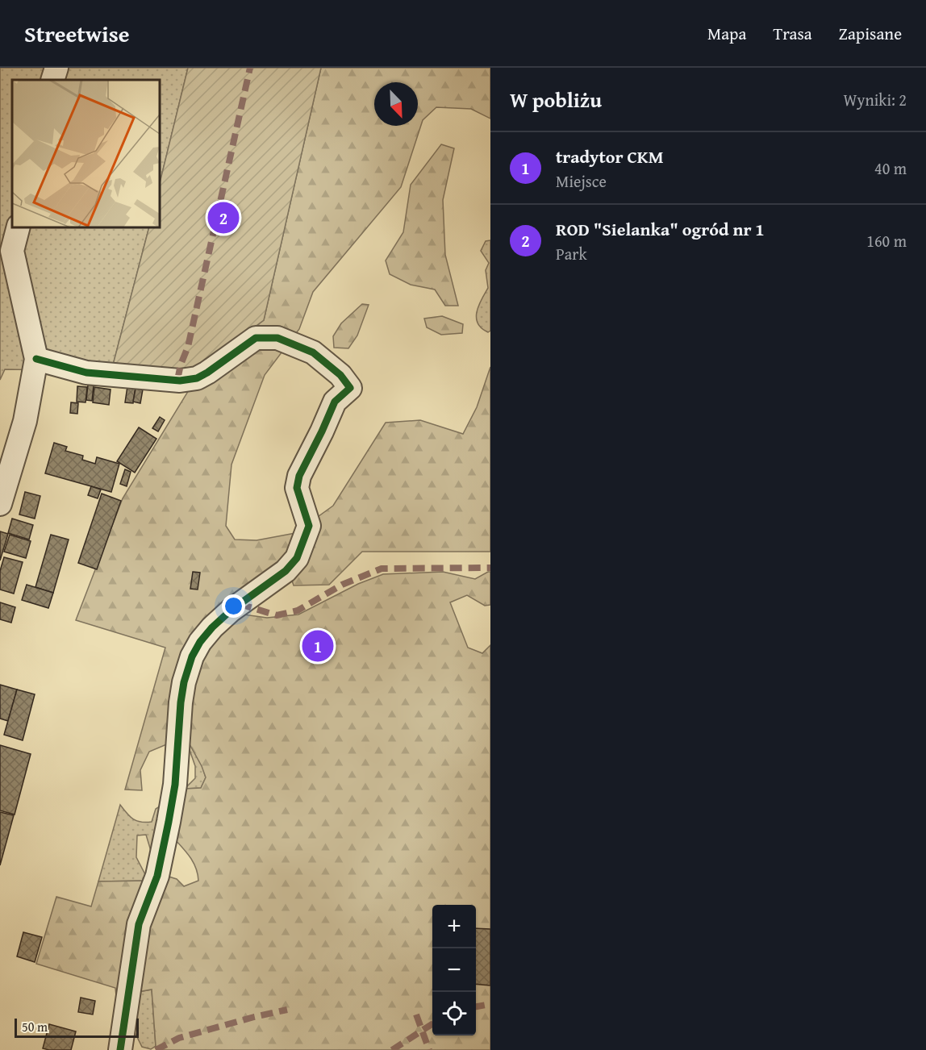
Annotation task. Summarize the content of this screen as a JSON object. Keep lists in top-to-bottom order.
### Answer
{
  "scale_bar": "50 m",
  "north": "bottom right",
  "page": {
    "header": "Streetwise",
    "nav": ["Mapa", "Trasa", "Zapisane"],
    "heading": ["W pobliżu", "Wyniki: 2"],
    "list": [
      {
        "mark": "1",
        "name": "tradytor CKM",
        "note": "Miejsce",
        "value": "40 m"
      },
      {
        "mark": "2",
        "name": "ROD \"Sielanka\" ogród nr 1",
        "note": "Park",
        "value": "160 m"
      }
    ],
    "pins": ["2", "1"],
    "map_buttons": ["+", "−"],
    "scale": "50 m"
  }
}
